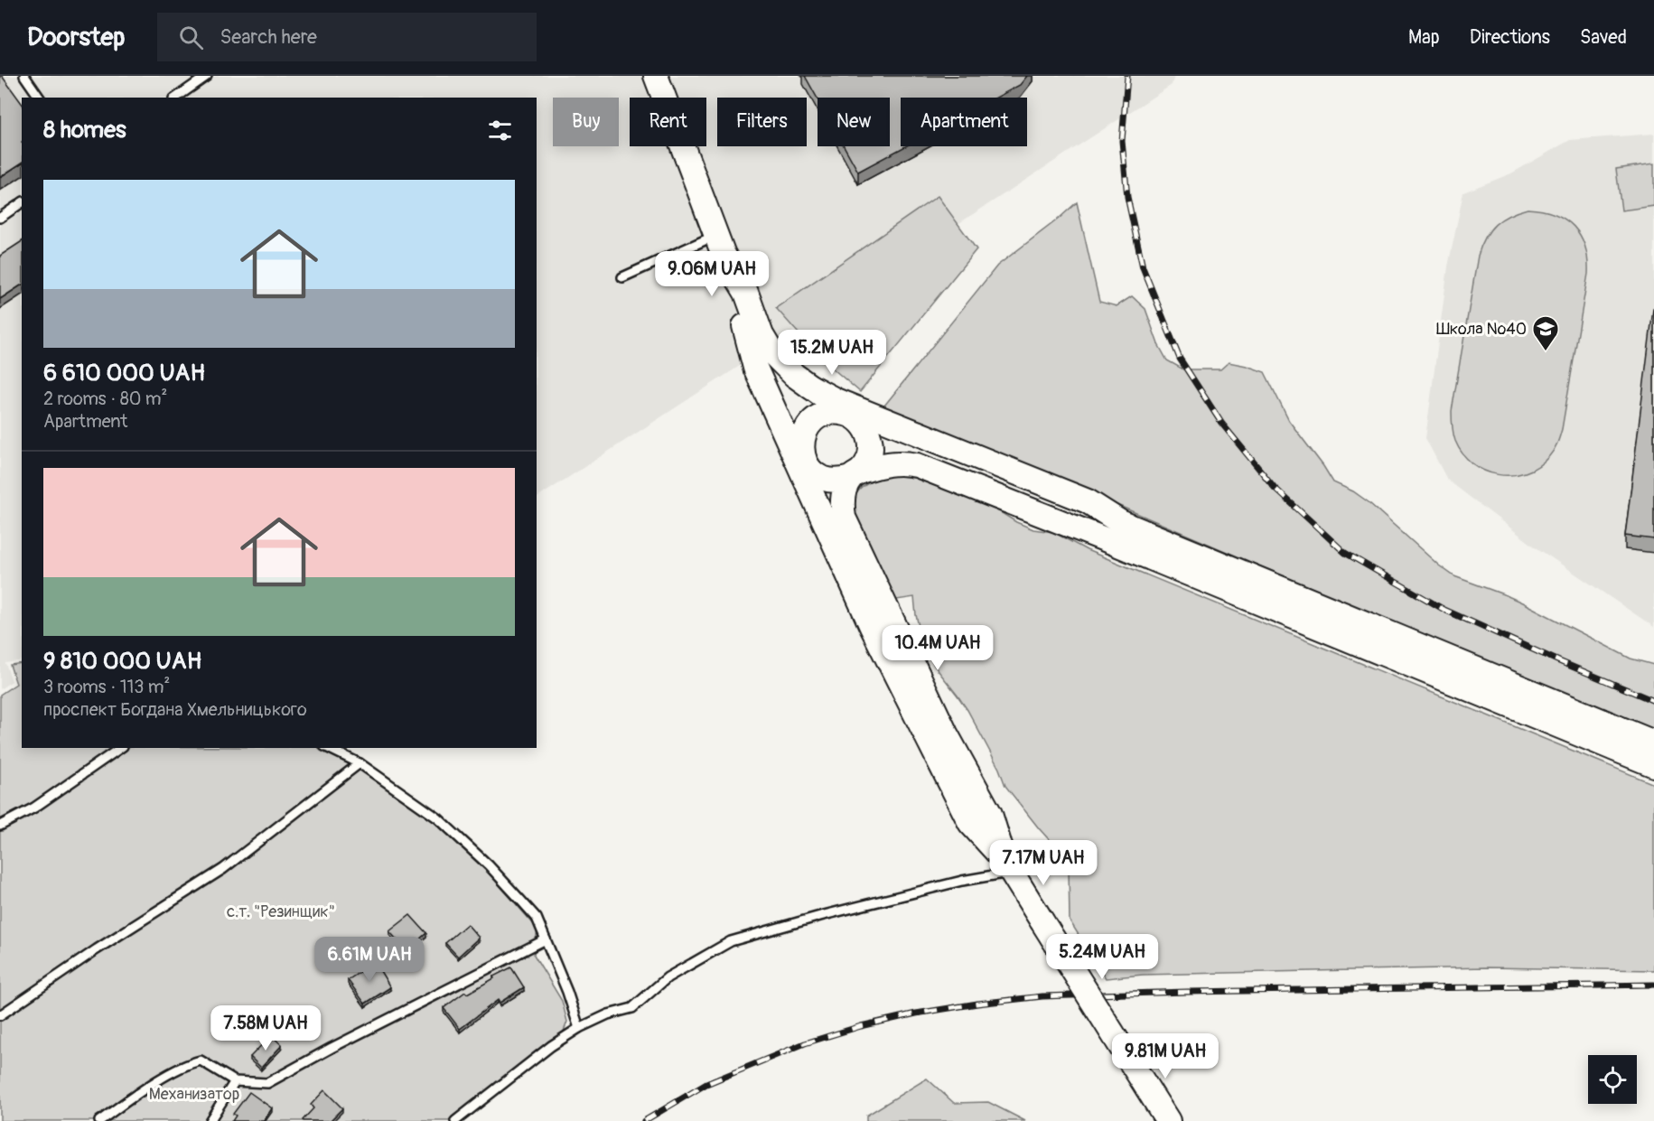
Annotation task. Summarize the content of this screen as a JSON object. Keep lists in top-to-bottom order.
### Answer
{
  "parks": ["с.т. \"Резинщик\"", "Механизатор"],
  "places": {
    "school or university": ["Школа №40"]
  },
  "page": {
    "header": "Doorstep",
    "search": "Search here",
    "nav": ["Map", "Directions", "Saved"],
    "chip": [
      "Buy",
      "Rent",
      "Filters",
      "New",
      "Apartment"
    ],
    "heading": "8 homes",
    "list": [
      {
        "name": "6 610 000 UAH",
        "note": "2 rooms · 80 m² · Apartment"
      },
      {
        "name": "9 810 000 UAH",
        "note": "3 rooms · 113 m² · проспект Богдана Хмельницького"
      }
    ],
    "price": [
      "9.06M UAH",
      "15.2M UAH",
      "10.4M UAH",
      "7.17M UAH",
      "5.24M UAH",
      "6.61M UAH",
      "7.58M UAH",
      "9.81M UAH"
    ]
  }
}
